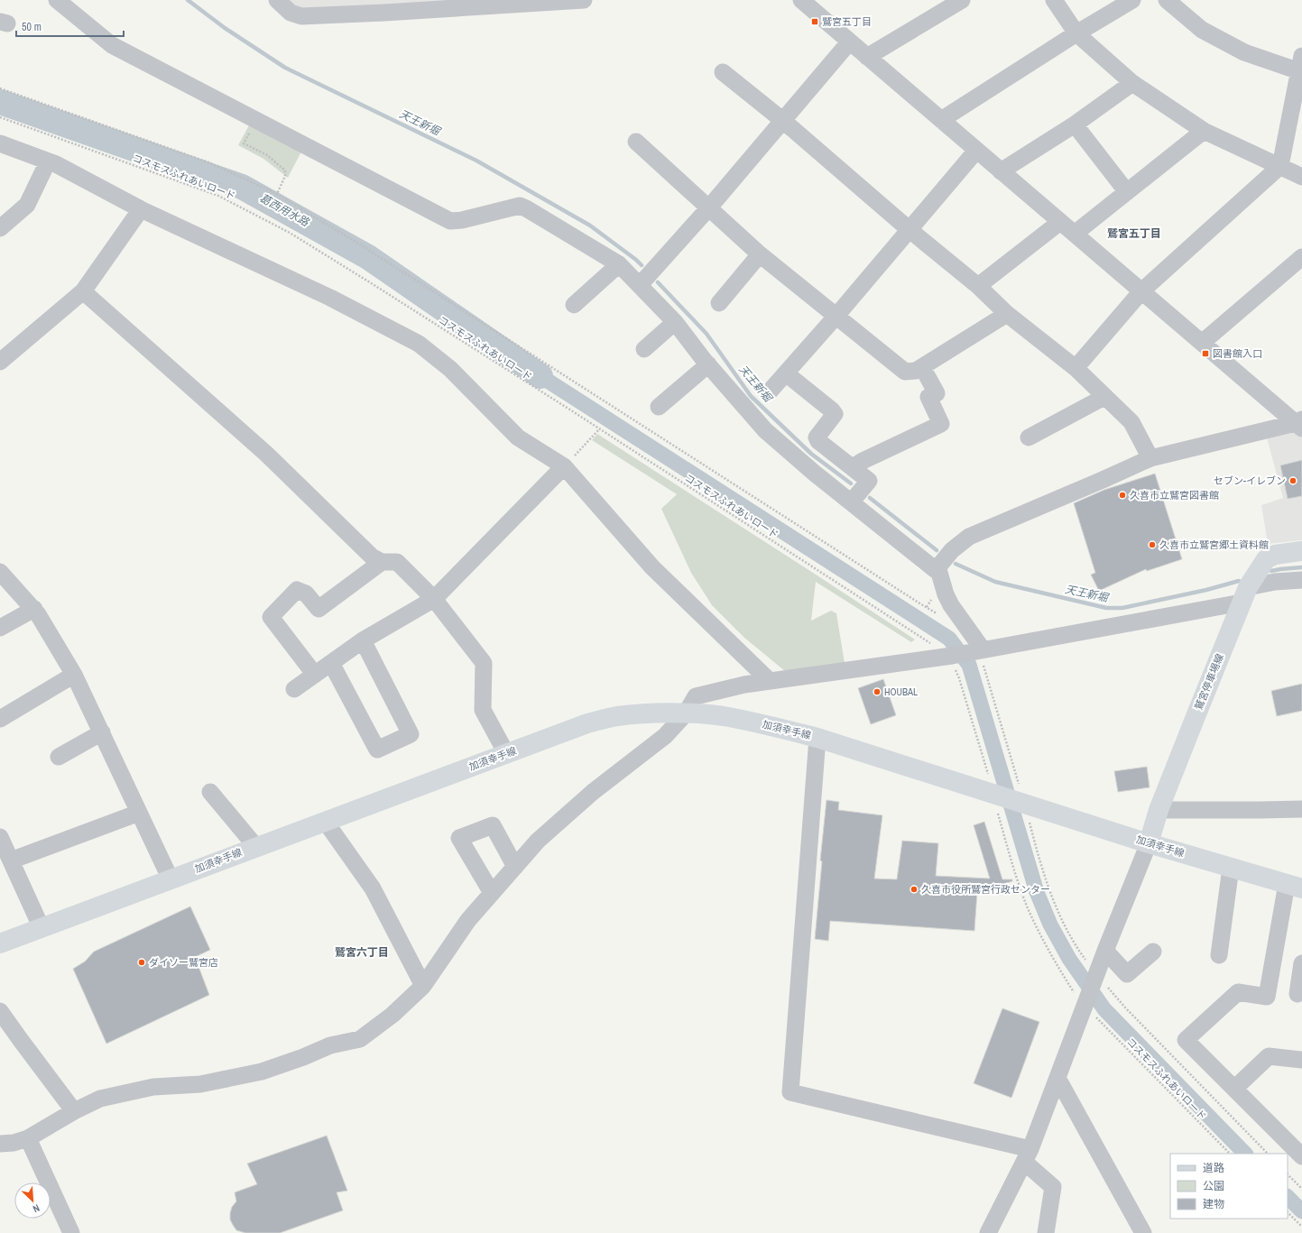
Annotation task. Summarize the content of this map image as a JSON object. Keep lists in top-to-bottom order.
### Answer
{
  "streets": {
    "main road": ["鷲宮停車場線", "加須幸手線"],
    "path": ["コスモスふれあいロード"]
  },
  "crossings": [
    ["コスモスふれあいロード", "加須幸手線"],
    ["鷲宮停車場線", "加須幸手線"]
  ],
  "districts": ["鷲宮五丁目", "鷲宮六丁目"],
  "water": ["天王新堀", "葛西用水路"],
  "places": {
    "transit": ["鷲宮五丁目", "図書館入口"],
    "other": [
      "セブン-イレブン",
      "久喜市立鷲宮図書館",
      "久喜市立鷲宮郷土資料館",
      "HOUBAL",
      "久喜市役所鷲宮行政センター",
      "ダイソー鷲宮店"
    ]
  },
  "legend": ["道路", "公園", "建物"],
  "scale_bar": "50 m",
  "north": "bottom right"
}
